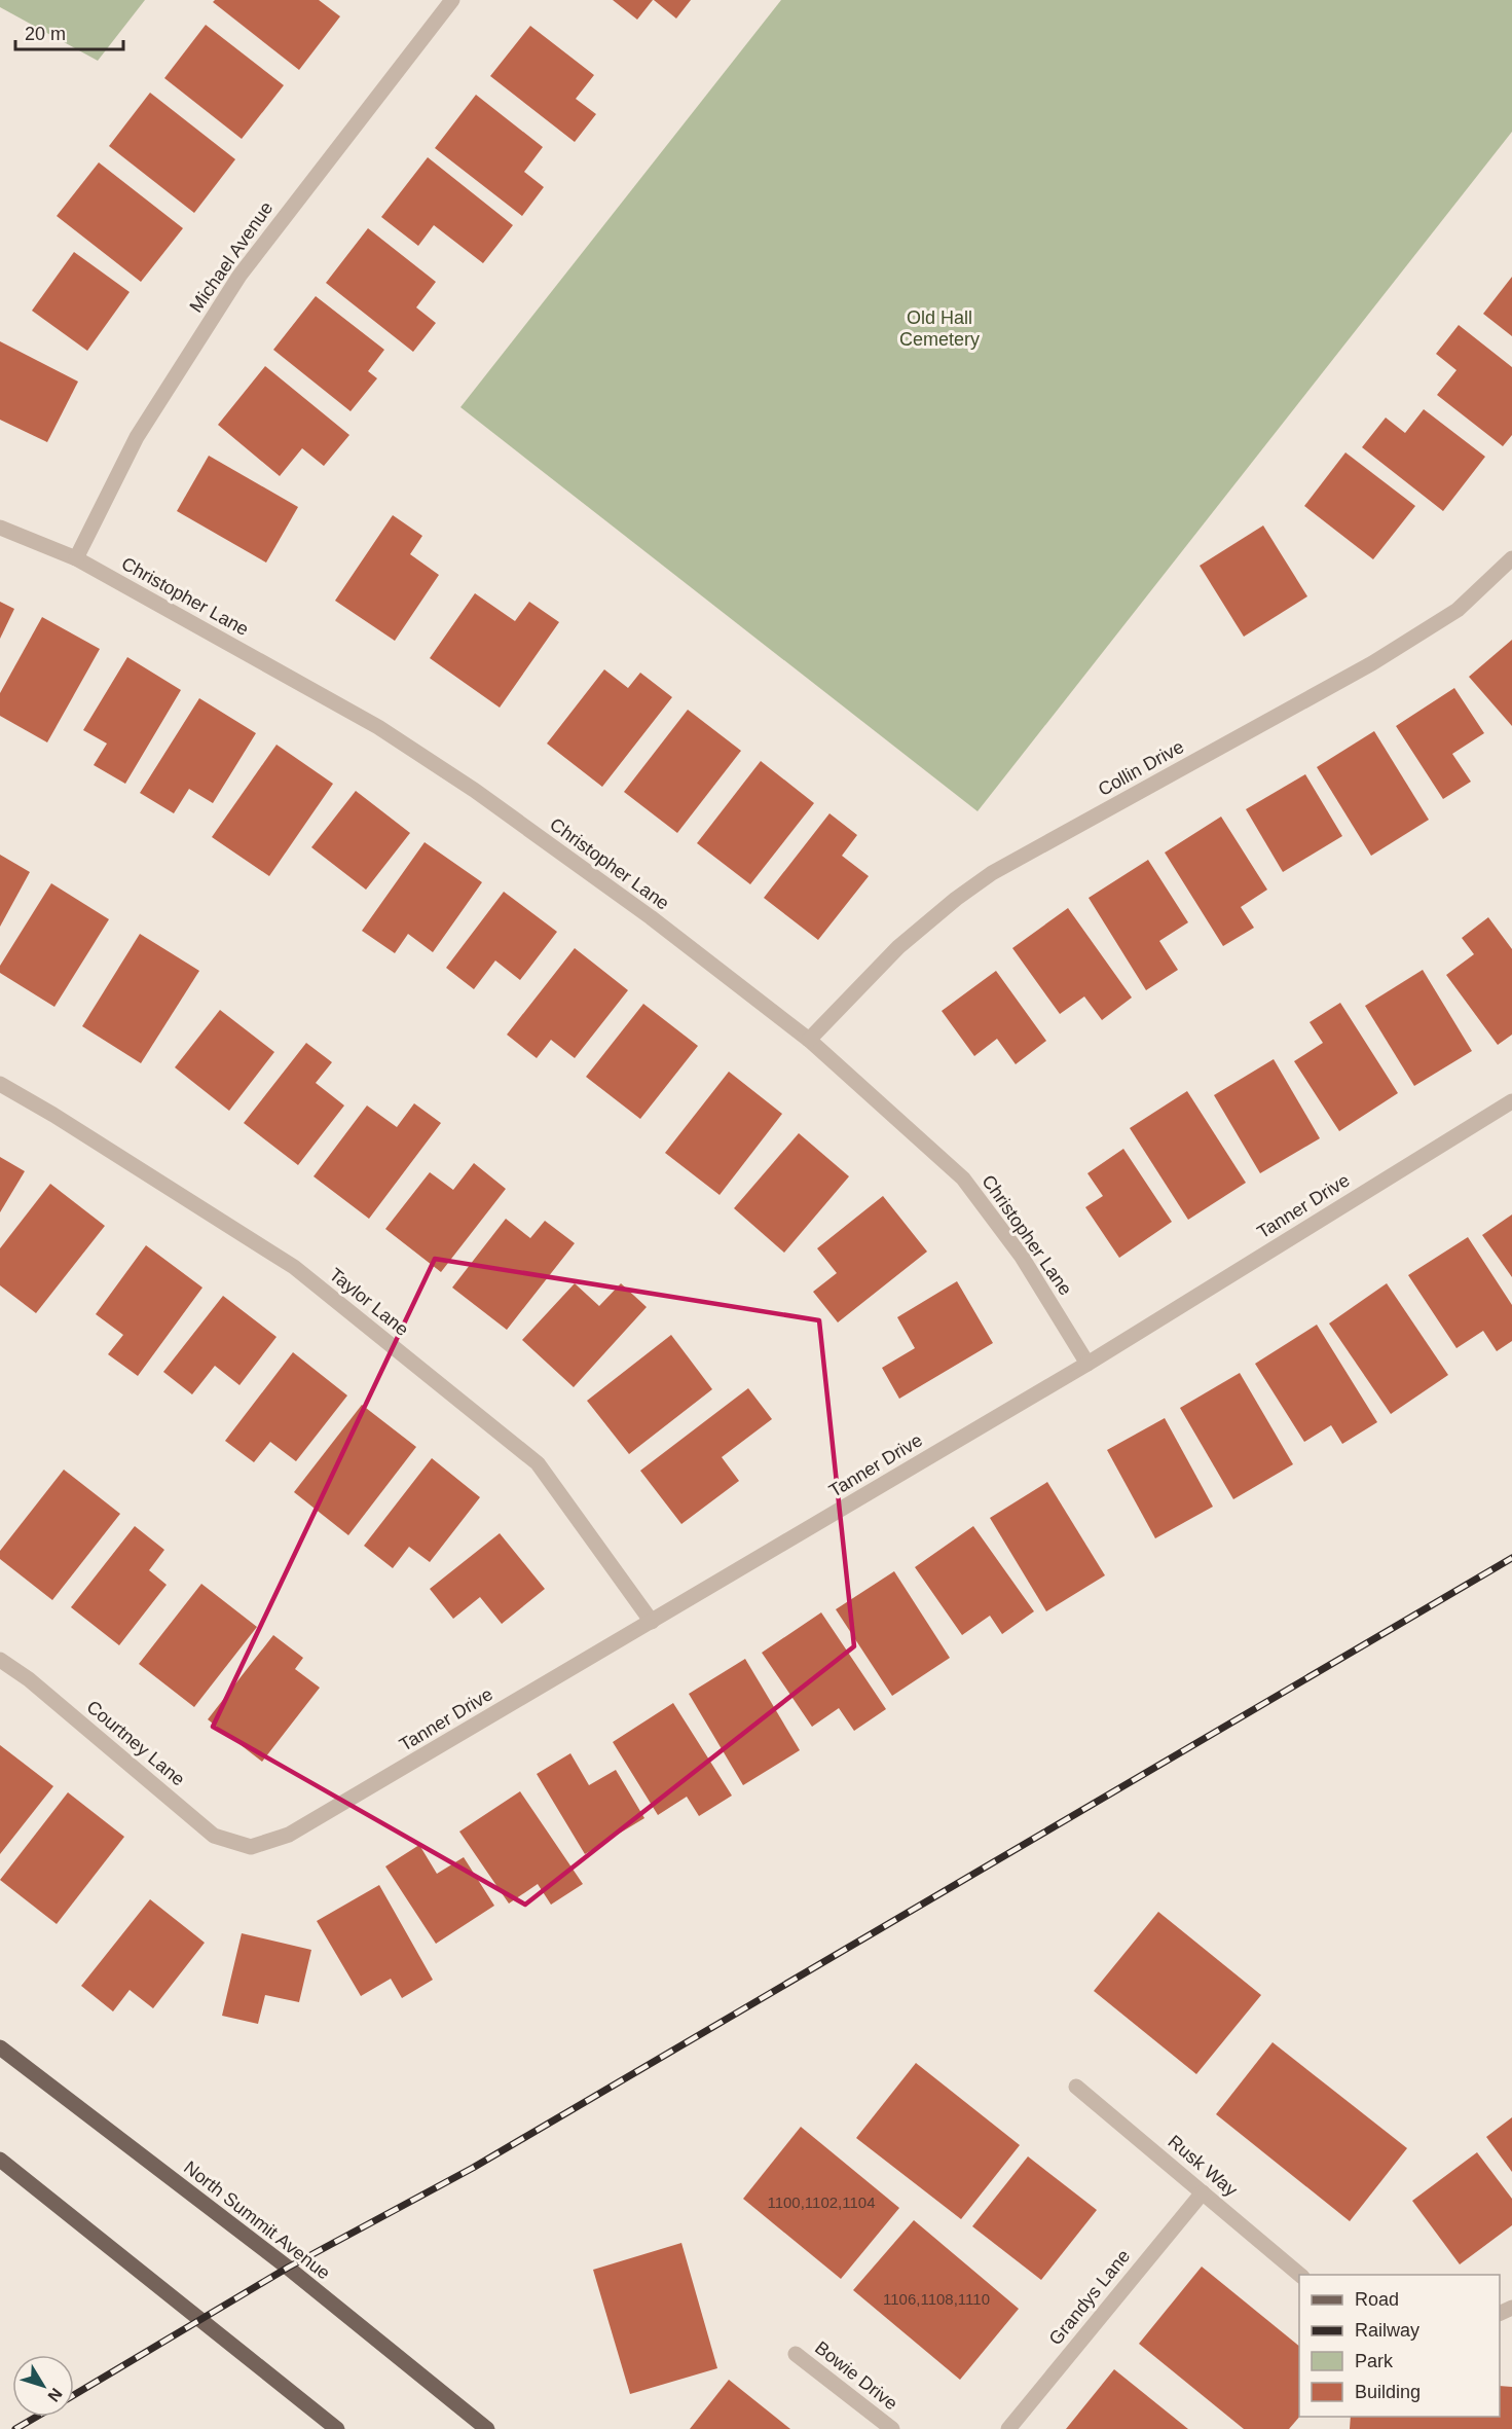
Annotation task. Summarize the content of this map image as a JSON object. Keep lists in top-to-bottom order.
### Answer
{
  "streets": {
    "main road": ["North Summit Avenue"],
    "street": [
      "Michael Avenue",
      "Christopher Lane",
      "Collin Drive",
      "Tanner Drive",
      "Taylor Lane",
      "Courtney Lane",
      "Rusk Way",
      "Grandys Lane",
      "Bowie Drive"
    ]
  },
  "crossings": [
    ["Michael Avenue", "Christopher Lane"],
    ["Christopher Lane", "Collin Drive"],
    ["Christopher Lane", "Tanner Drive"],
    ["Tanner Drive", "Taylor Lane"],
    ["Tanner Drive", "Courtney Lane"],
    ["Rusk Way", "Grandys Lane"]
  ],
  "parks": ["Old Hall Cemetery"],
  "house_numbers": ["1100,1102,1104", "1106,1108,1110"],
  "legend": [
    "Road",
    "Railway",
    "Park",
    "Building"
  ],
  "scale_bar": "20 m",
  "north": "bottom right"
}
